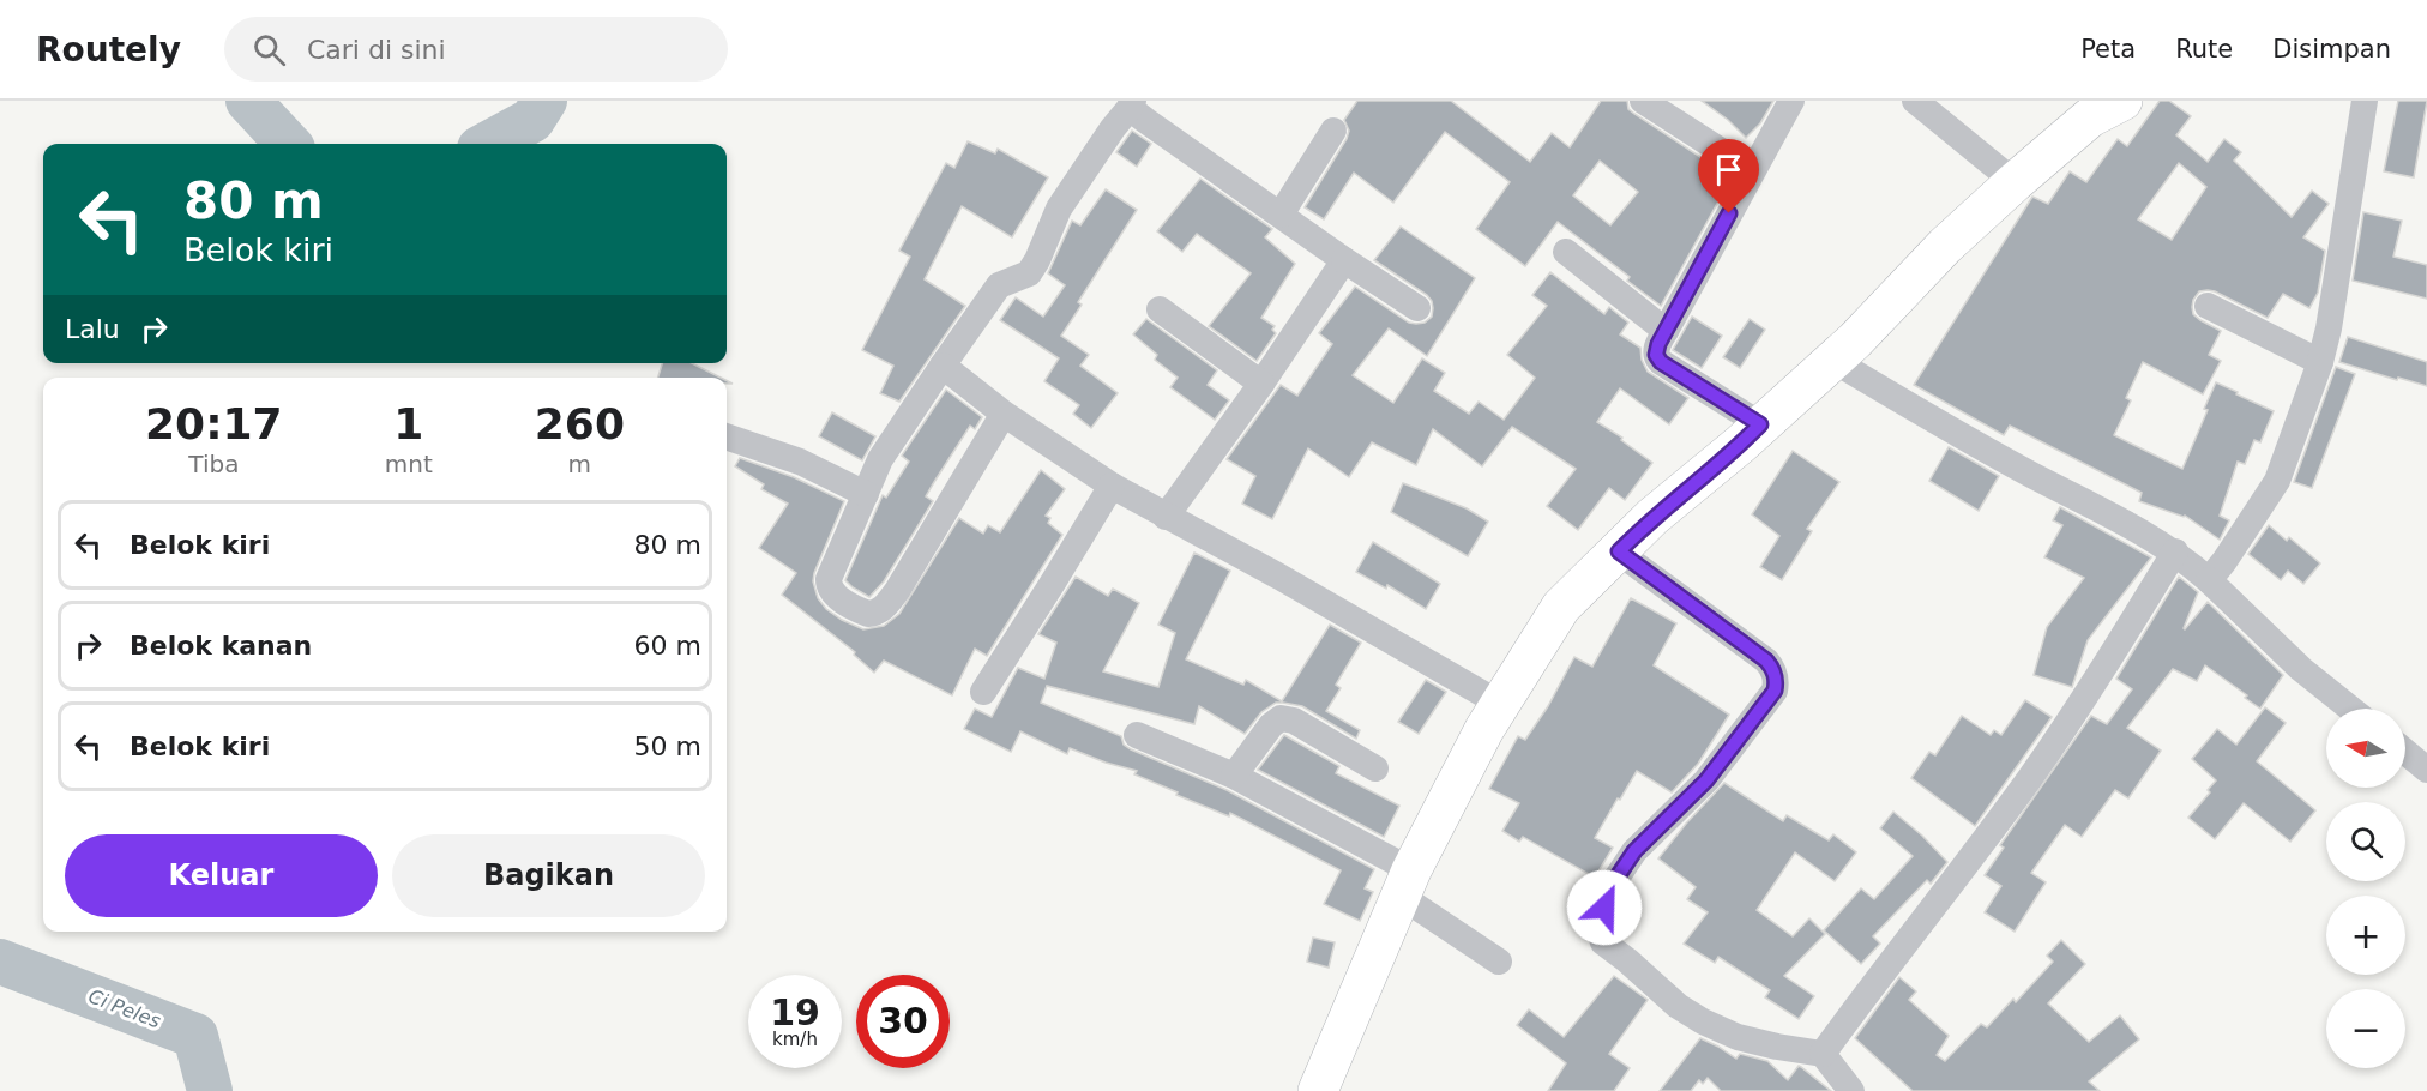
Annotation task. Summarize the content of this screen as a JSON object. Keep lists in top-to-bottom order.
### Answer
{
  "water": ["Ci Peles"],
  "north": "left",
  "page": {
    "header": "Routely",
    "search": "Cari di sini",
    "nav": ["Peta", "Rute", "Disimpan"],
    "turn": ["80 m", "Belok kiri"],
    "then": "Lalu",
    "eta": [
      "20:17",
      "Tiba",
      "1",
      "mnt",
      "260",
      "m"
    ],
    "list": [
      {
        "name": "Belok kiri",
        "value": "80 m"
      },
      {
        "name": "Belok kanan",
        "value": "60 m"
      },
      {
        "name": "Belok kiri",
        "value": "50 m"
      }
    ],
    "map_buttons": ["+", "−"],
    "buttons": ["Keluar", "Bagikan"],
    "speed": "19 km/h",
    "limit": "30"
  }
}
